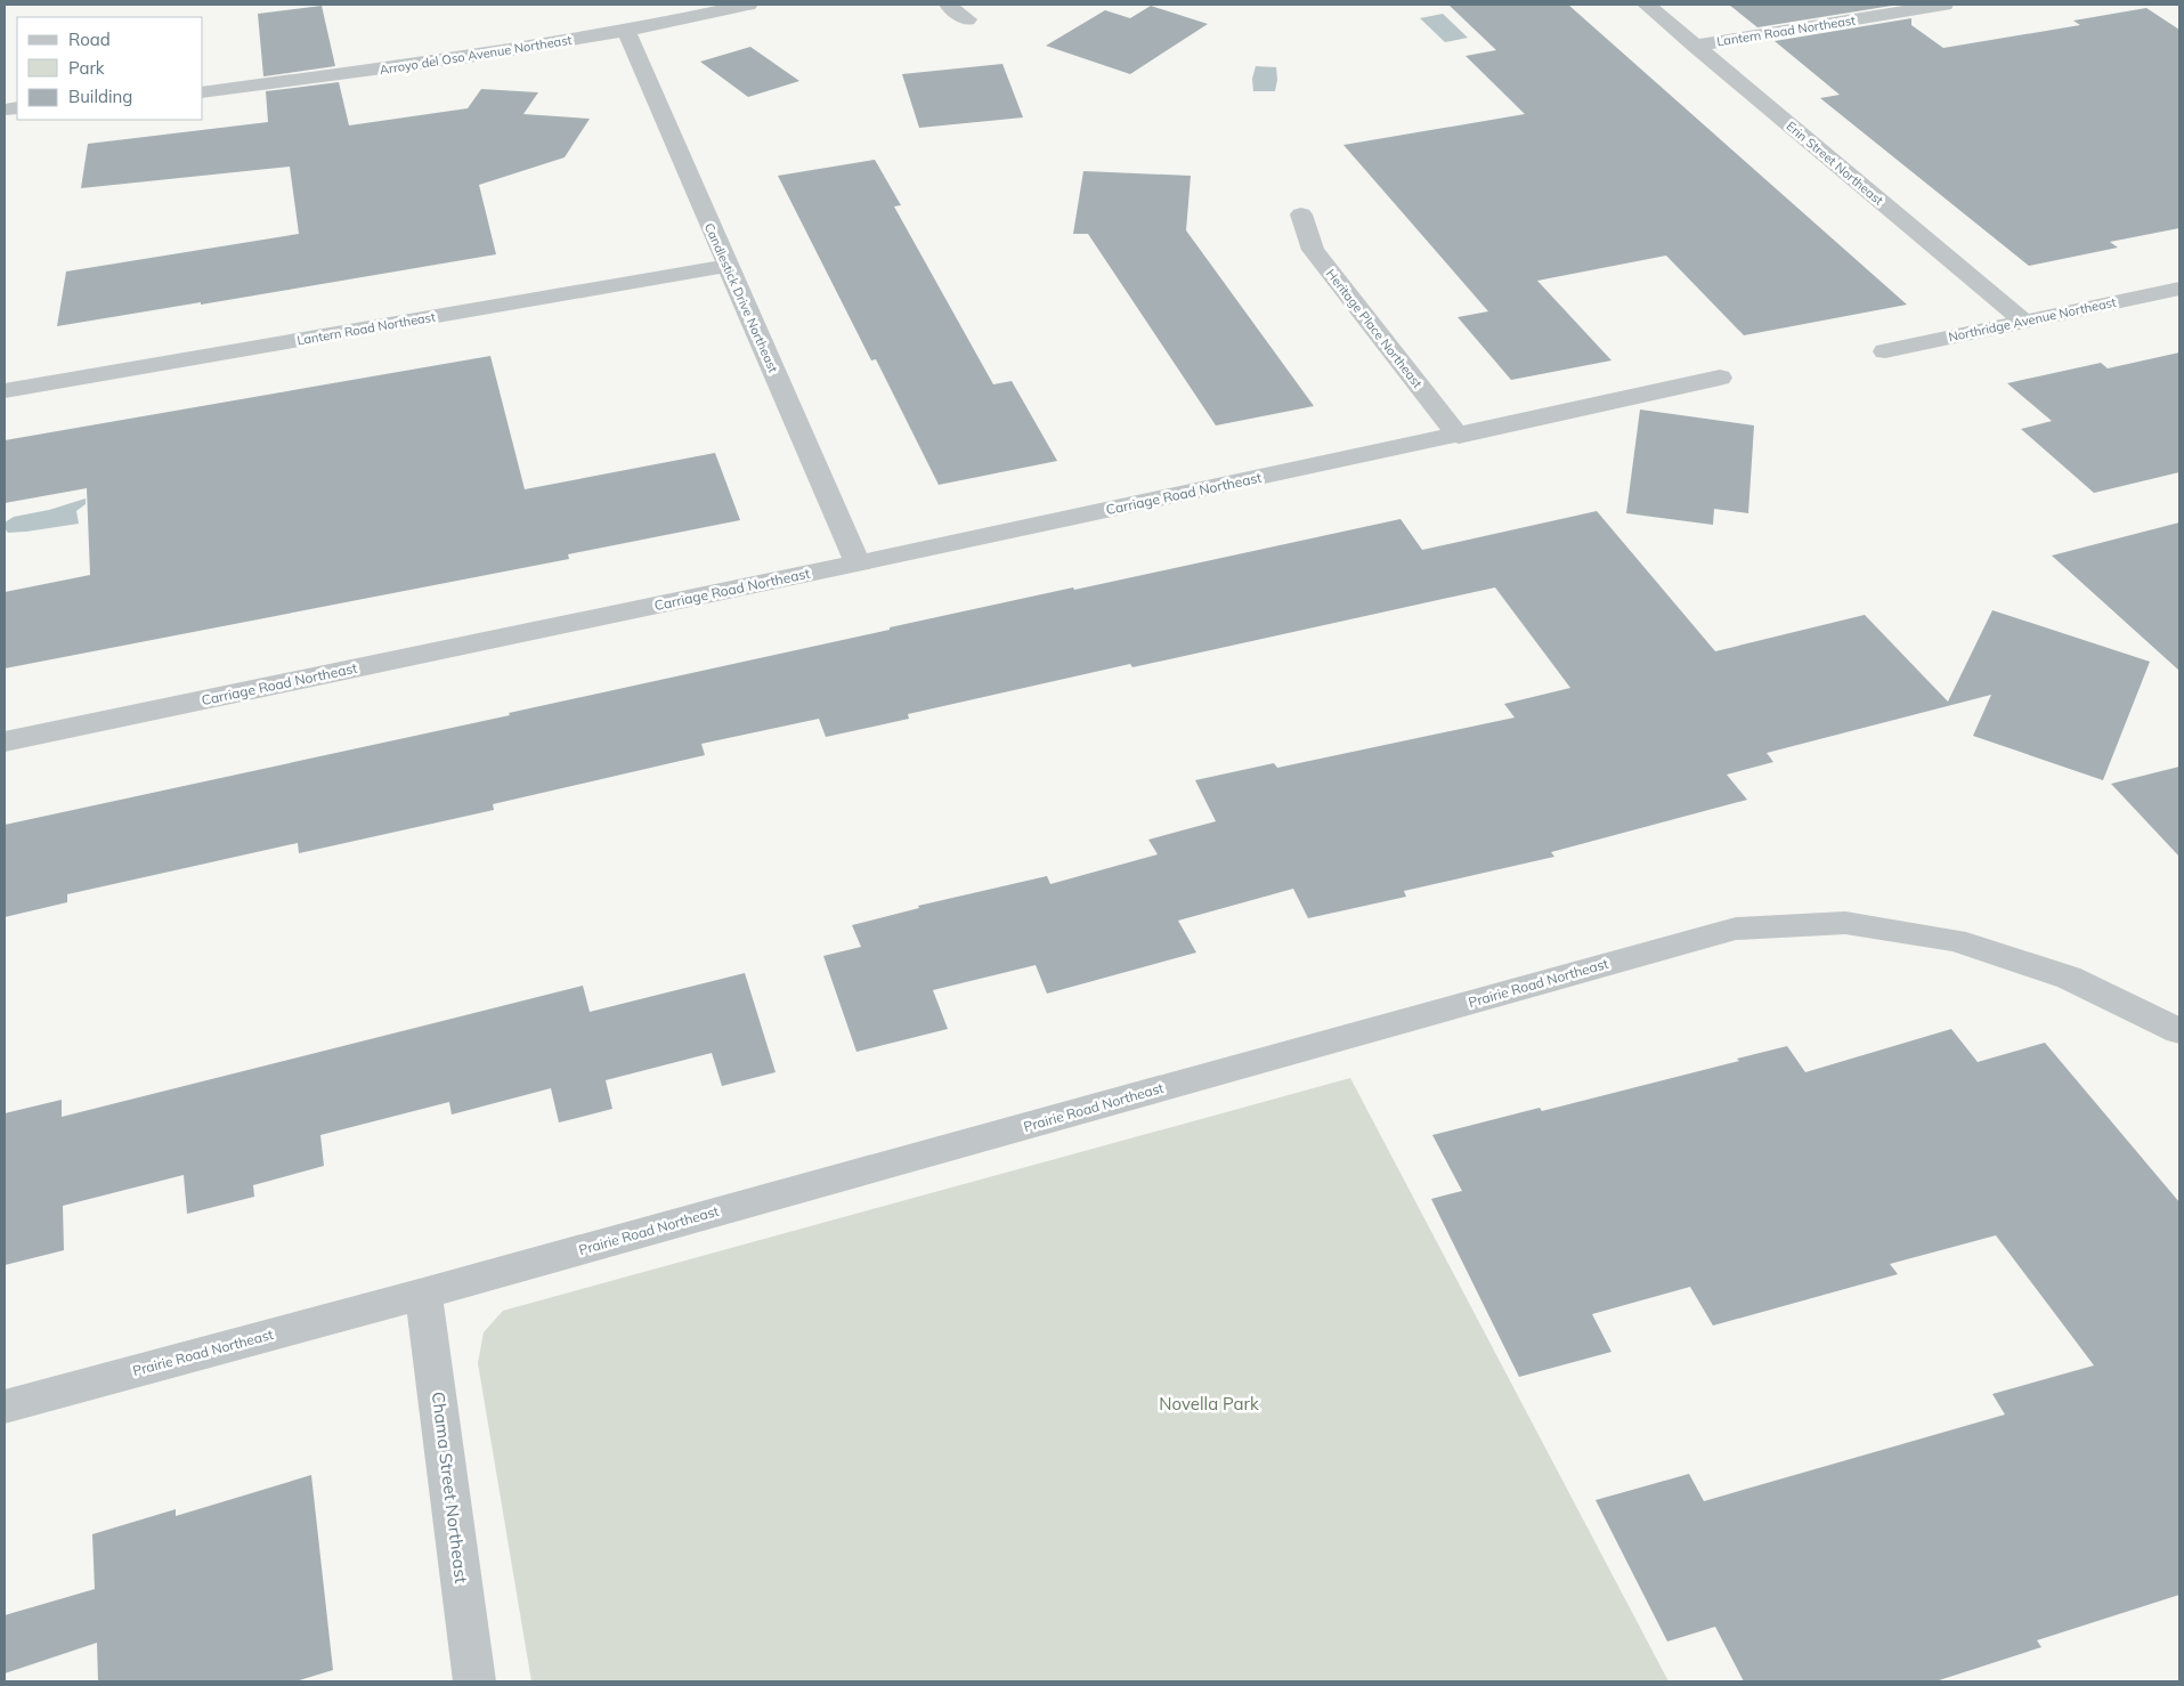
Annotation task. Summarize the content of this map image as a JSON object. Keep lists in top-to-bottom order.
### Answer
{
  "streets": {
    "street": [
      "Lantern Road Northeast",
      "Arroyo del Oso Avenue Northeast",
      "Erin Street Northeast",
      "Candlestick Drive Northeast",
      "Northridge Avenue Northeast",
      "Heritage Place Northeast",
      "Carriage Road Northeast",
      "Prairie Road Northeast",
      "Chama Street Northeast"
    ]
  },
  "crossings": [
    ["Lantern Road Northeast", "Erin Street Northeast"],
    ["Lantern Road Northeast", "Candlestick Drive Northeast"],
    ["Arroyo del Oso Avenue Northeast", "Candlestick Drive Northeast"],
    ["Erin Street Northeast", "Northridge Avenue Northeast"],
    ["Candlestick Drive Northeast", "Carriage Road Northeast"],
    ["Heritage Place Northeast", "Carriage Road Northeast"],
    ["Prairie Road Northeast", "Chama Street Northeast"]
  ],
  "parks": ["Novella Park"],
  "legend": ["Road", "Park", "Building"]
}
